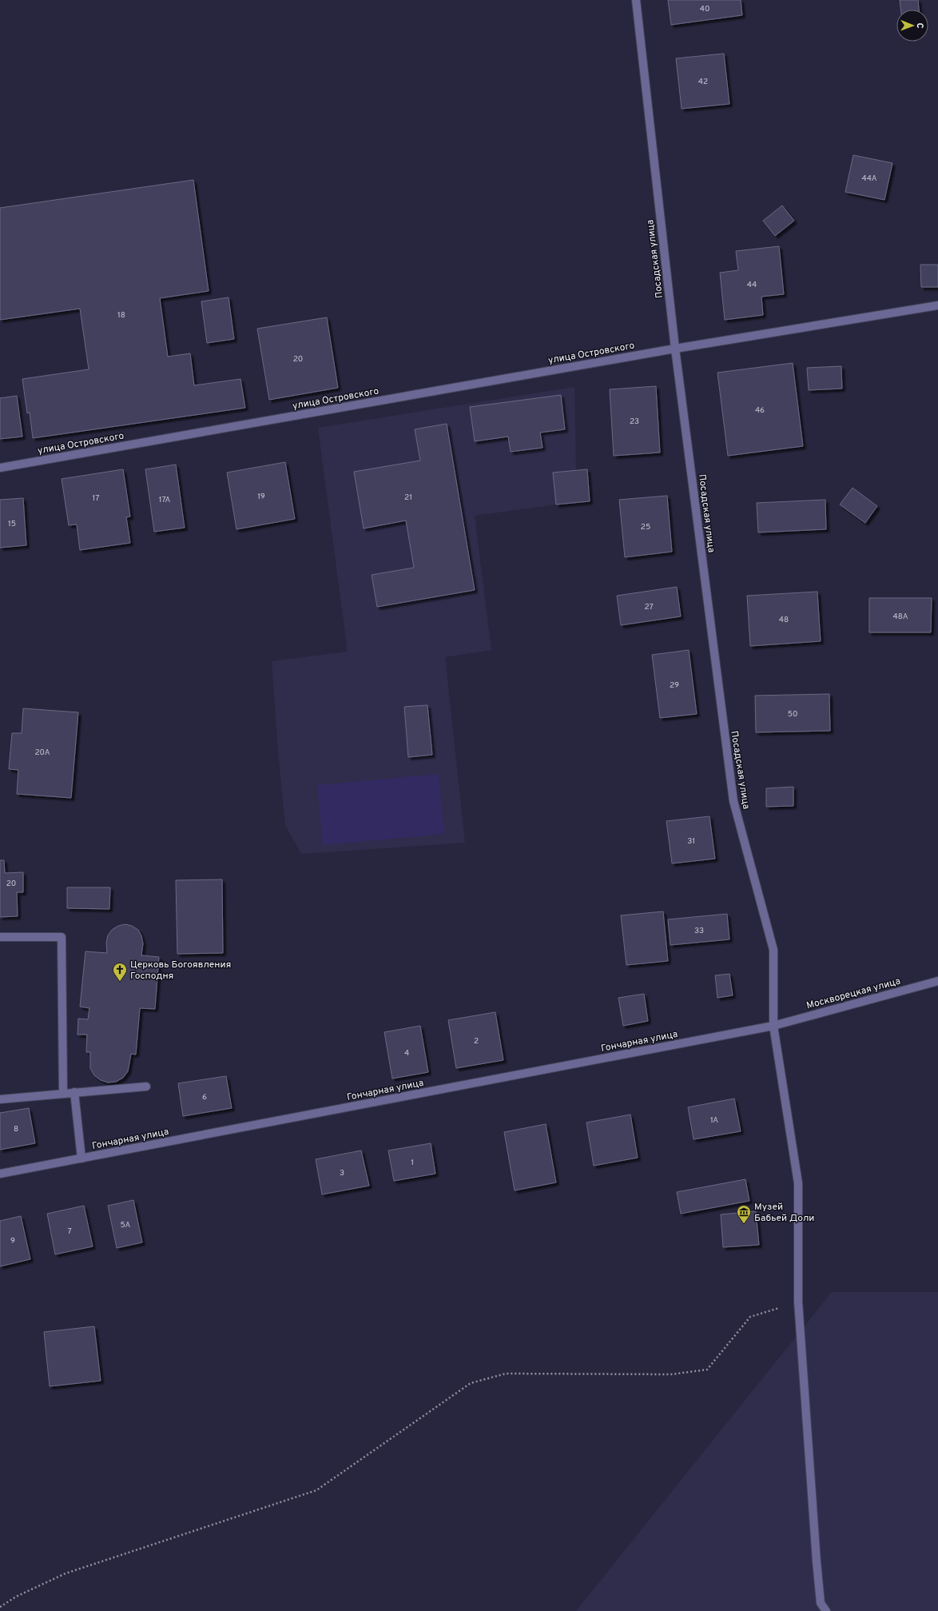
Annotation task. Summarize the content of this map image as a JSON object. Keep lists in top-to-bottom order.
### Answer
{
  "streets": {
    "street": [
      "Посадская улица",
      "улица Островского",
      "Москворецкая улица",
      "Гончарная улица"
    ]
  },
  "crossings": [
    ["Посадская улица", "улица Островского"],
    ["Посадская улица", "Москворецкая улица"],
    ["Посадская улица", "Гончарная улица"],
    ["Москворецкая улица", "Гончарная улица"]
  ],
  "places": {
    "church": ["Церковь Богоявления Господня"],
    "museum": ["Музей Бабьей Доли"]
  },
  "house_numbers": [
    "40",
    "42",
    "44А",
    "44",
    "18",
    "20",
    "46",
    "23",
    "19",
    "21",
    "17",
    "17А",
    "15",
    "25",
    "27",
    "48А",
    "48",
    "29",
    "50",
    "20А",
    "31",
    "20",
    "33",
    "2",
    "4",
    "6",
    "1А",
    "8",
    "1",
    "3",
    "5А",
    "7",
    "9"
  ],
  "north": "right"
}
